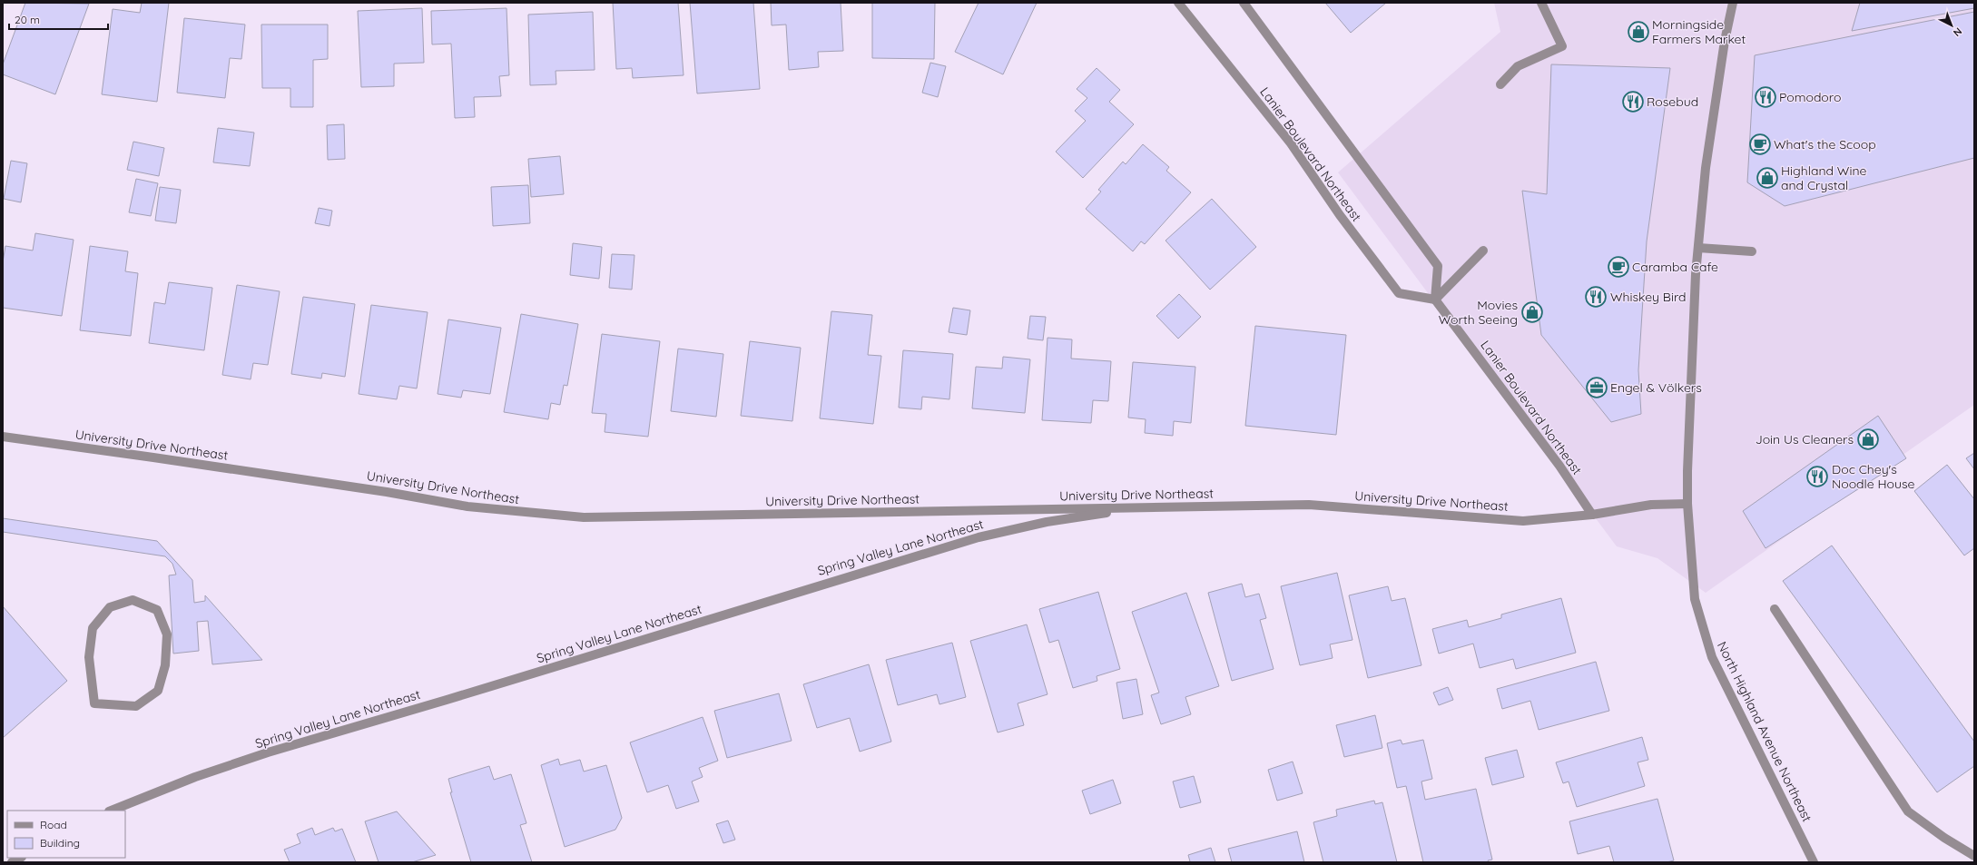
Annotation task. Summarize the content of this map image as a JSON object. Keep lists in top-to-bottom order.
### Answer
{
  "streets": {
    "street": [
      "Lanier Boulevard Northeast",
      "University Drive Northeast",
      "Spring Valley Lane Northeast",
      "North Highland Avenue Northeast"
    ]
  },
  "crossings": [
    ["Lanier Boulevard Northeast", "University Drive Northeast"],
    ["University Drive Northeast", "Spring Valley Lane Northeast"],
    ["University Drive Northeast", "North Highland Avenue Northeast"]
  ],
  "places": {
    "shop": [
      "Morningside Farmers Market",
      "Highland Wine and Crystal",
      "Movies Worth Seeing",
      "Join Us Cleaners"
    ],
    "restaurant": [
      "Pomodoro",
      "Rosebud",
      "Whiskey Bird",
      "Doc Chey's Noodle House"
    ],
    "cafe": ["What's the Scoop", "Caramba Cafe"],
    "office": ["Engel & Völkers"]
  },
  "legend": ["Road", "Building"],
  "scale_bar": "20 m",
  "north": "bottom right"
}
